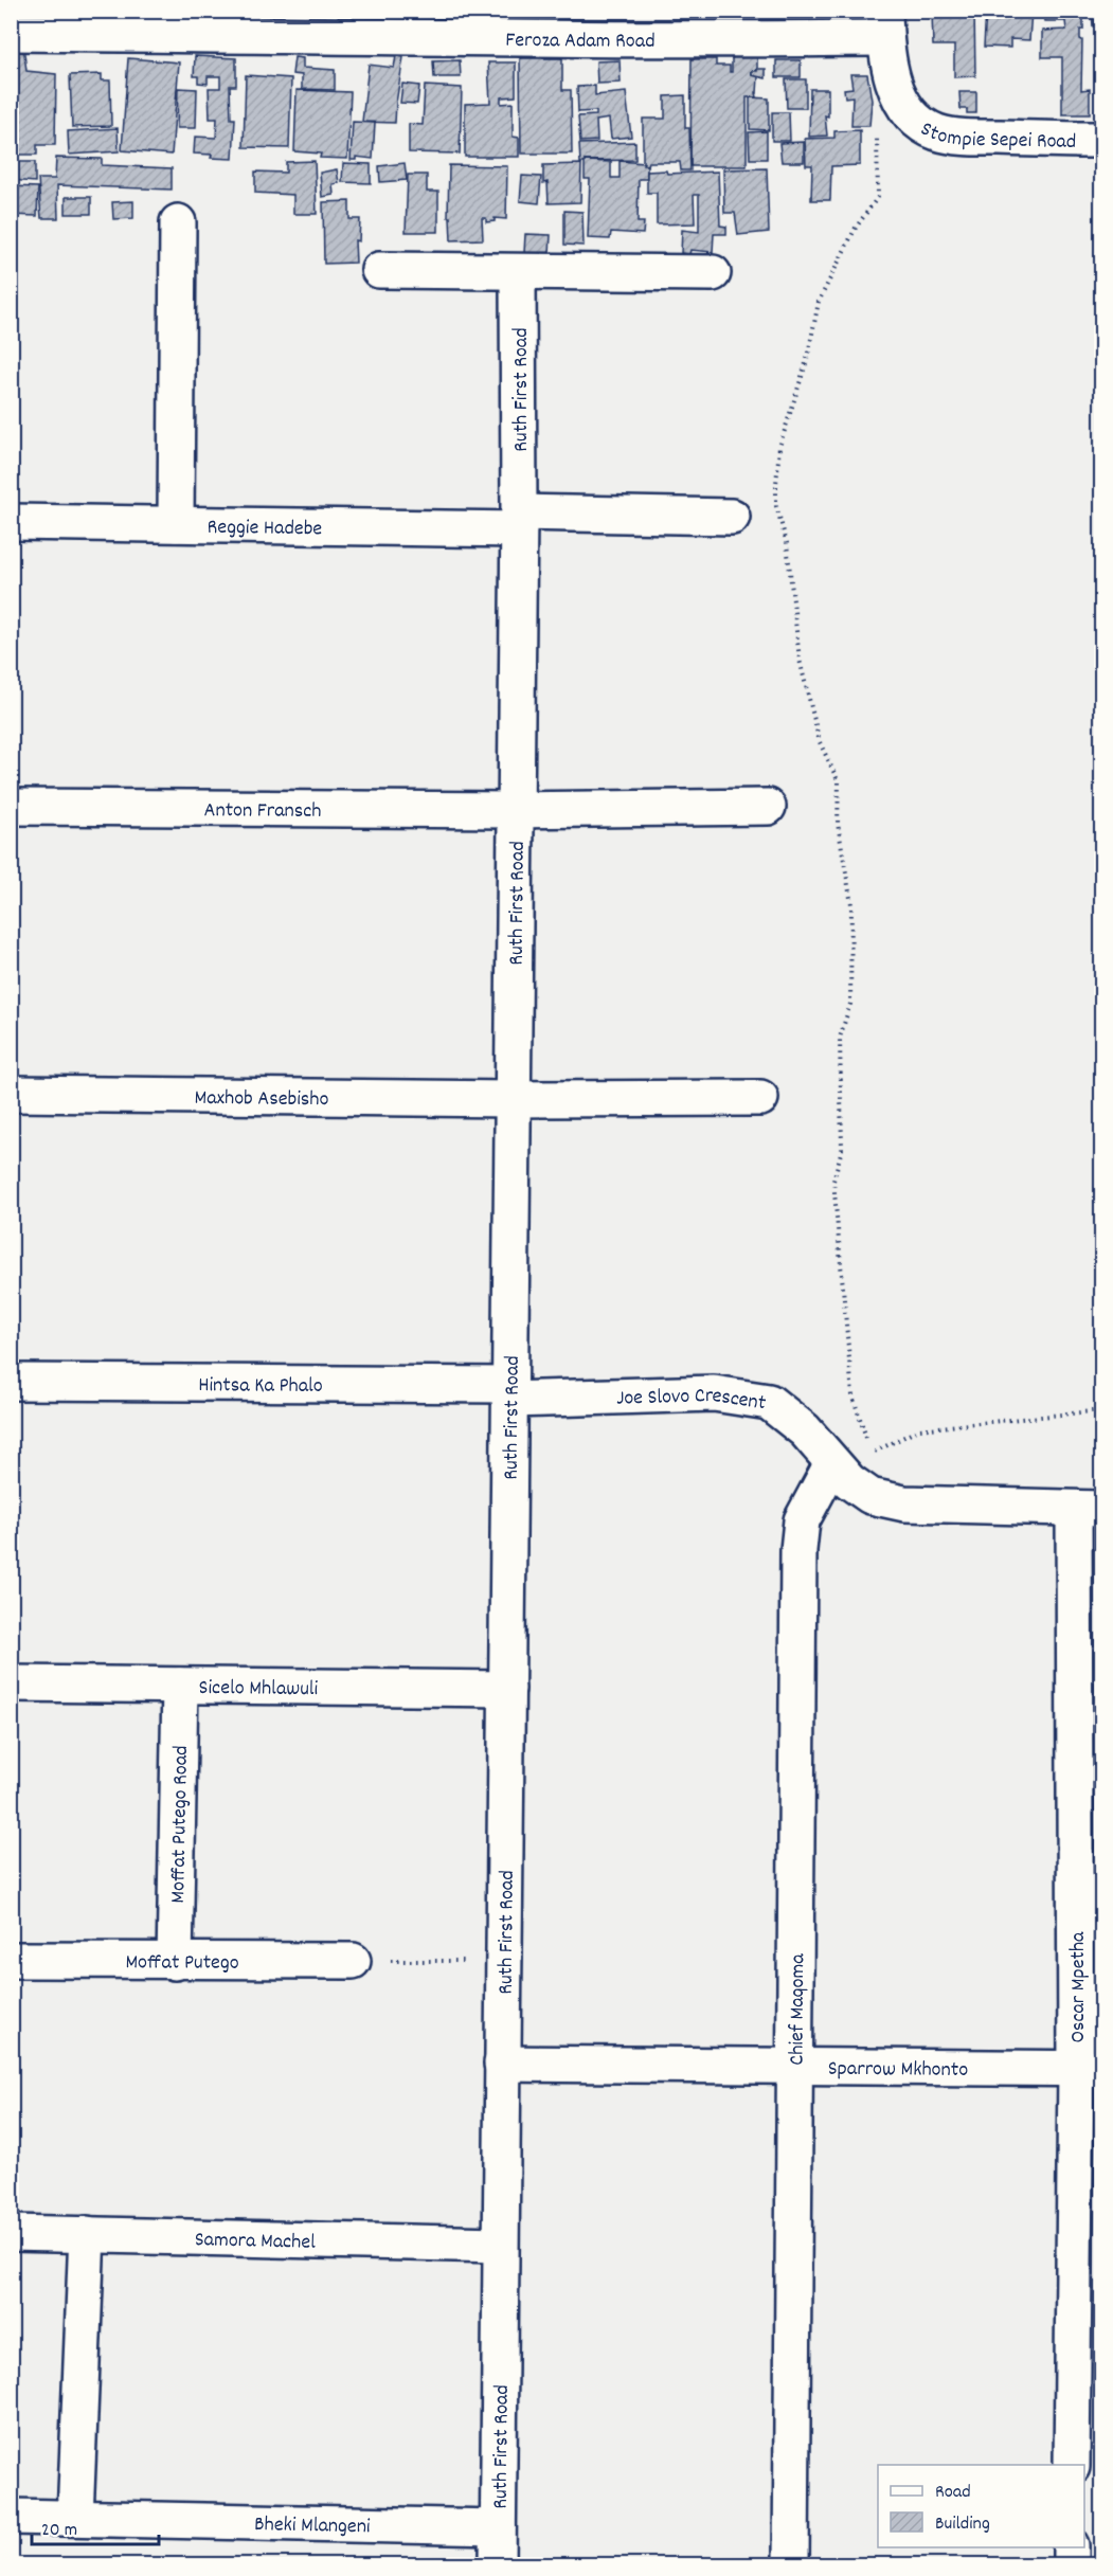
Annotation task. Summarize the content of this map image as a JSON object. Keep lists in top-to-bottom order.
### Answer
{
  "streets": {
    "street": [
      "Feroza Adam Road",
      "Stompie Sepei Road",
      "Ruth First Road",
      "Reggie Hadebe",
      "Anton Fransch",
      "Maxhob Asebisho",
      "Hintsa Ka Phalo",
      "Joe Slovo Crescent",
      "Sicelo Mhlawuli",
      "Moffat Putego Road",
      "Moffat Putego",
      "Oscar Mpetha",
      "Chief Maqoma",
      "Sparrow Mkhonto",
      "Samora Machel",
      "Bheki Mlangeni"
    ]
  },
  "crossings": [
    ["Feroza Adam Road", "Stompie Sepei Road"],
    ["Ruth First Road", "Reggie Hadebe"],
    ["Ruth First Road", "Anton Fransch"],
    ["Ruth First Road", "Maxhob Asebisho"],
    ["Ruth First Road", "Hintsa Ka Phalo"],
    ["Ruth First Road", "Joe Slovo Crescent"],
    ["Ruth First Road", "Sicelo Mhlawuli"],
    ["Ruth First Road", "Sparrow Mkhonto"],
    ["Ruth First Road", "Samora Machel"],
    ["Ruth First Road", "Bheki Mlangeni"],
    ["Hintsa Ka Phalo", "Joe Slovo Crescent"],
    ["Joe Slovo Crescent", "Oscar Mpetha"],
    ["Joe Slovo Crescent", "Chief Maqoma"],
    ["Sicelo Mhlawuli", "Moffat Putego Road"],
    ["Moffat Putego Road", "Moffat Putego"],
    ["Oscar Mpetha", "Sparrow Mkhonto"],
    ["Chief Maqoma", "Sparrow Mkhonto"]
  ],
  "legend": ["Road", "Building"],
  "scale_bar": "20 m"
}
